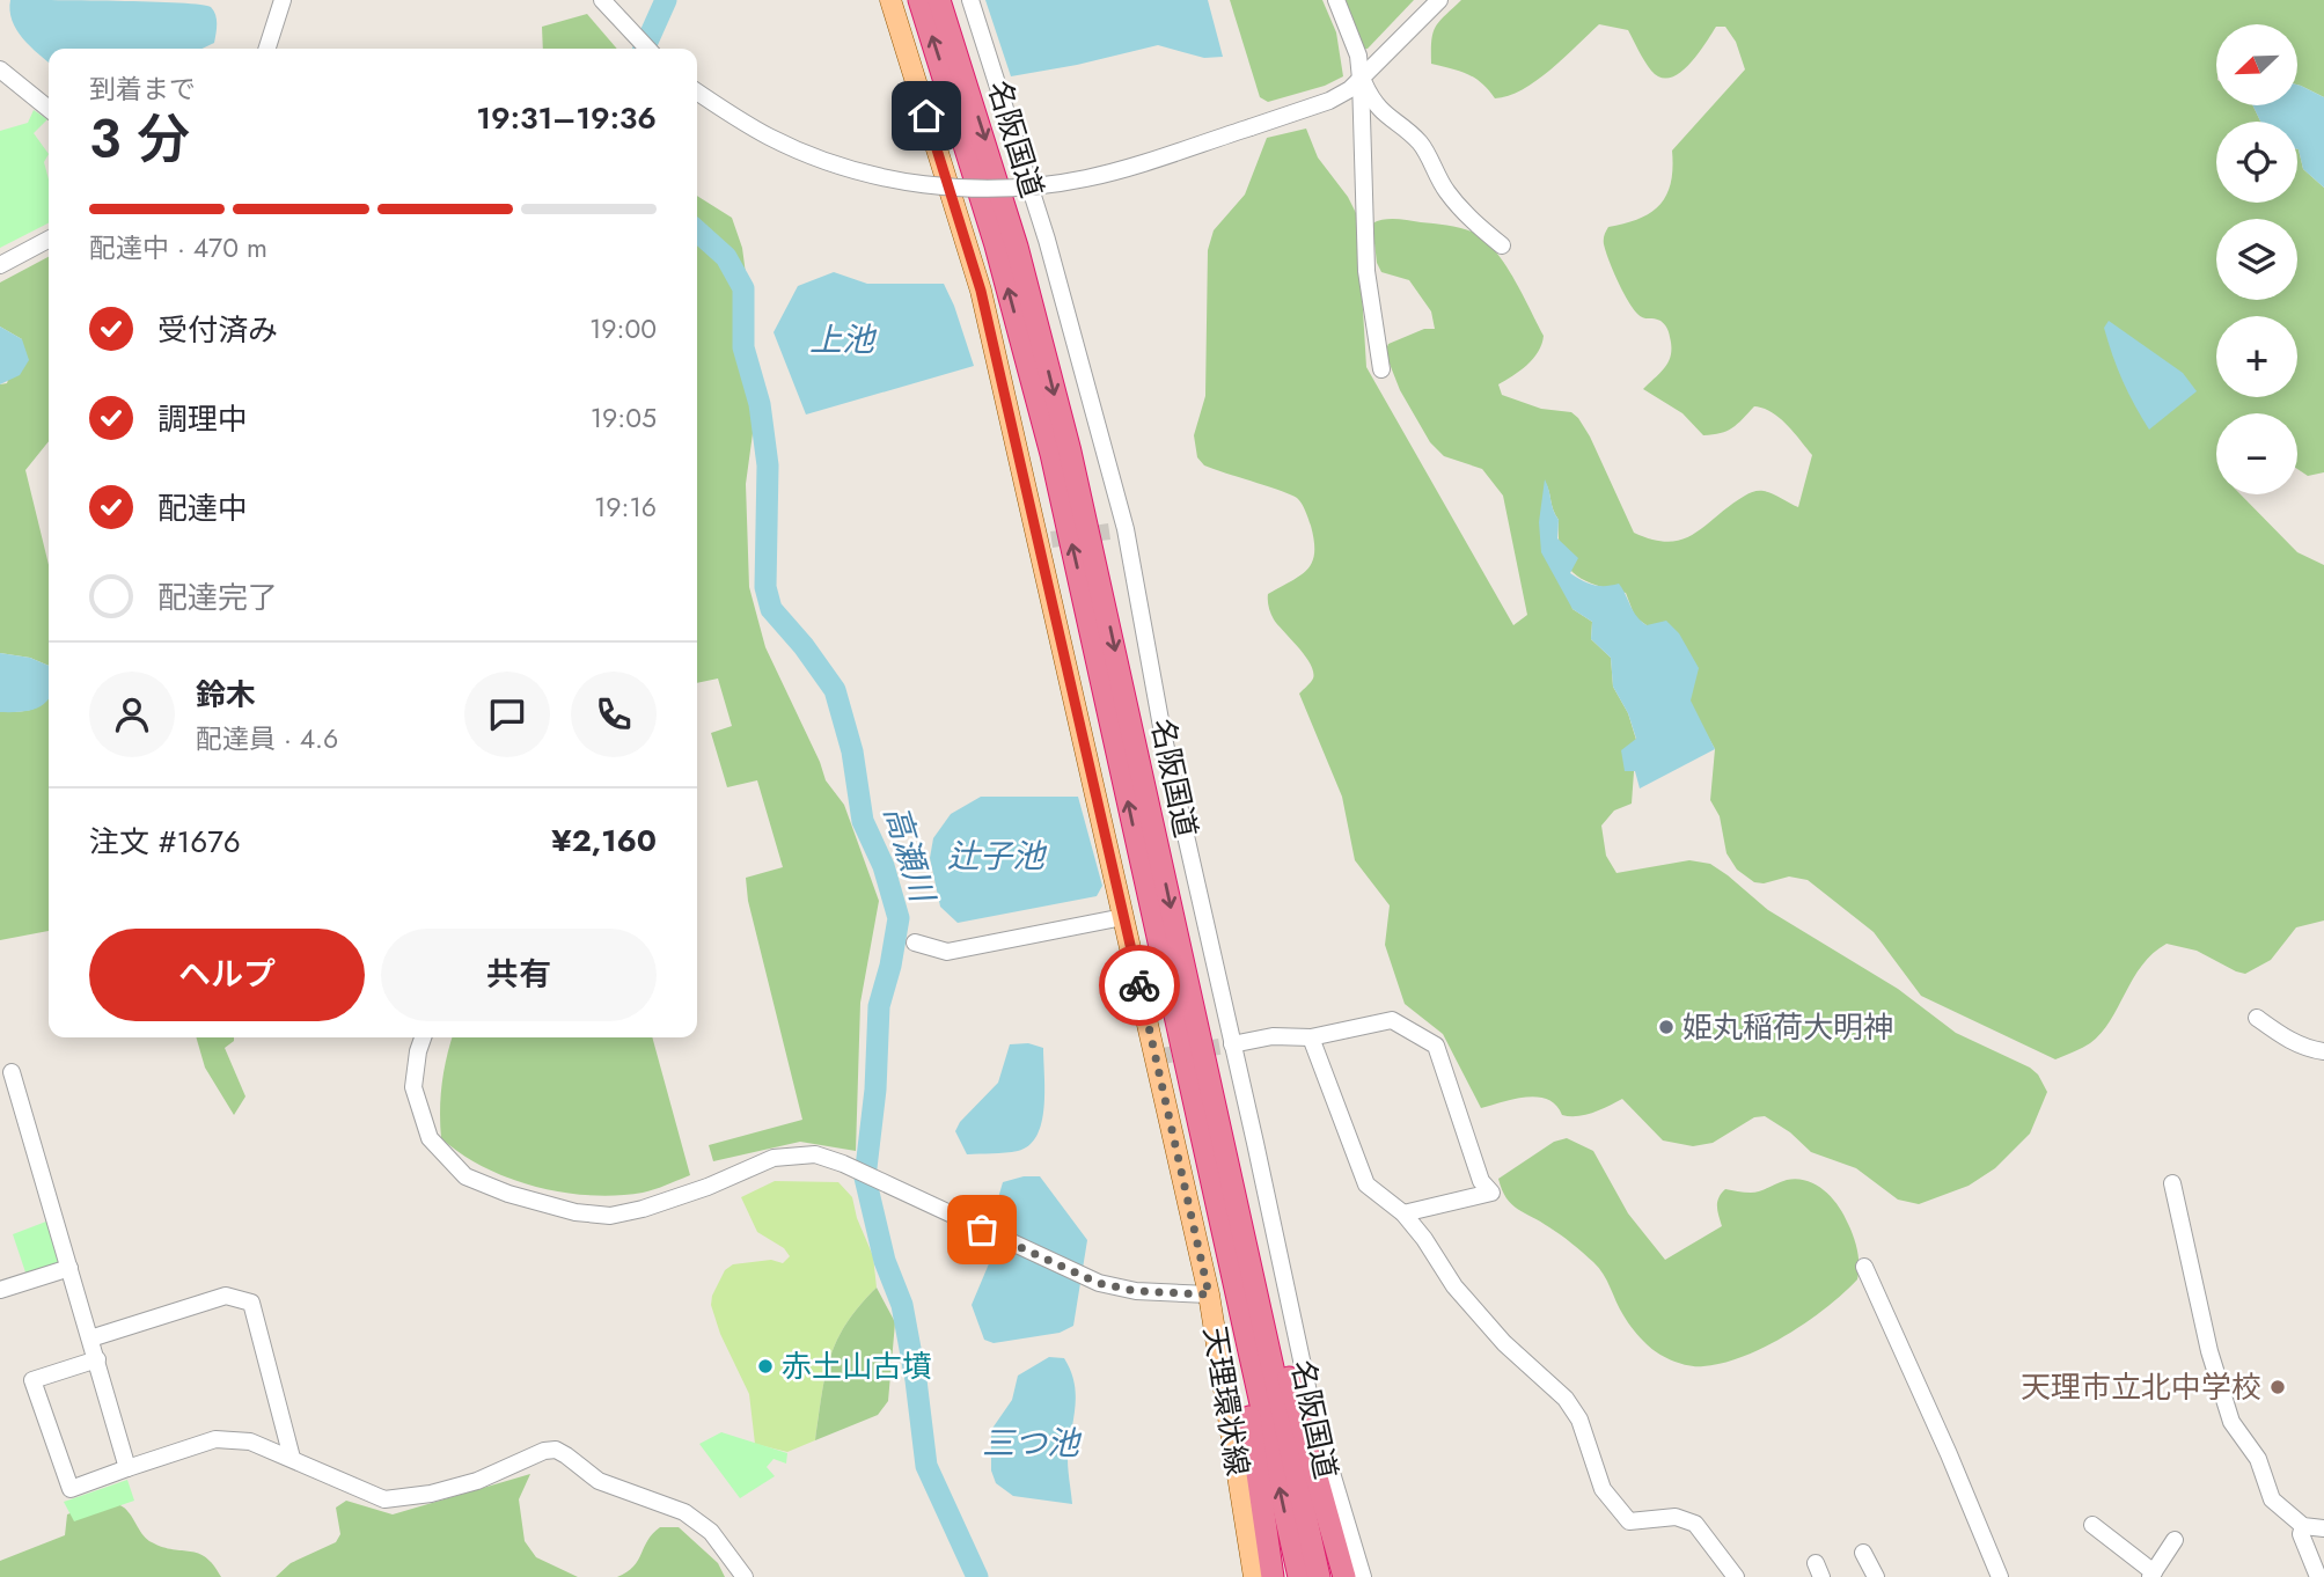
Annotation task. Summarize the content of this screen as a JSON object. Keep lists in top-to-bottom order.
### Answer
{
  "streets": {
    "highway": ["名阪国道"],
    "main road": ["天理環状線"]
  },
  "water": [
    "上池",
    "高瀬川",
    "辻子池",
    "三つ池"
  ],
  "places": ["姫丸稲荷大明神", "赤土山古墳", "天理市立北中学校"],
  "north": "bottom left",
  "page": {
    "map_buttons": ["+", "−"],
    "heading": ["3 分", "到着まで", "19:31–19:36"],
    "panel": [
      "鈴木",
      "配達員 · 4.6",
      "注文 #1676",
      "¥2,160"
    ],
    "bar": "配達中 · 470 m",
    "list": [
      ["受付済み", "19:00"],
      ["調理中", "19:05"],
      ["配達中", "19:16"],
      "配達完了"
    ],
    "buttons": ["ヘルプ", "共有"]
  }
}
